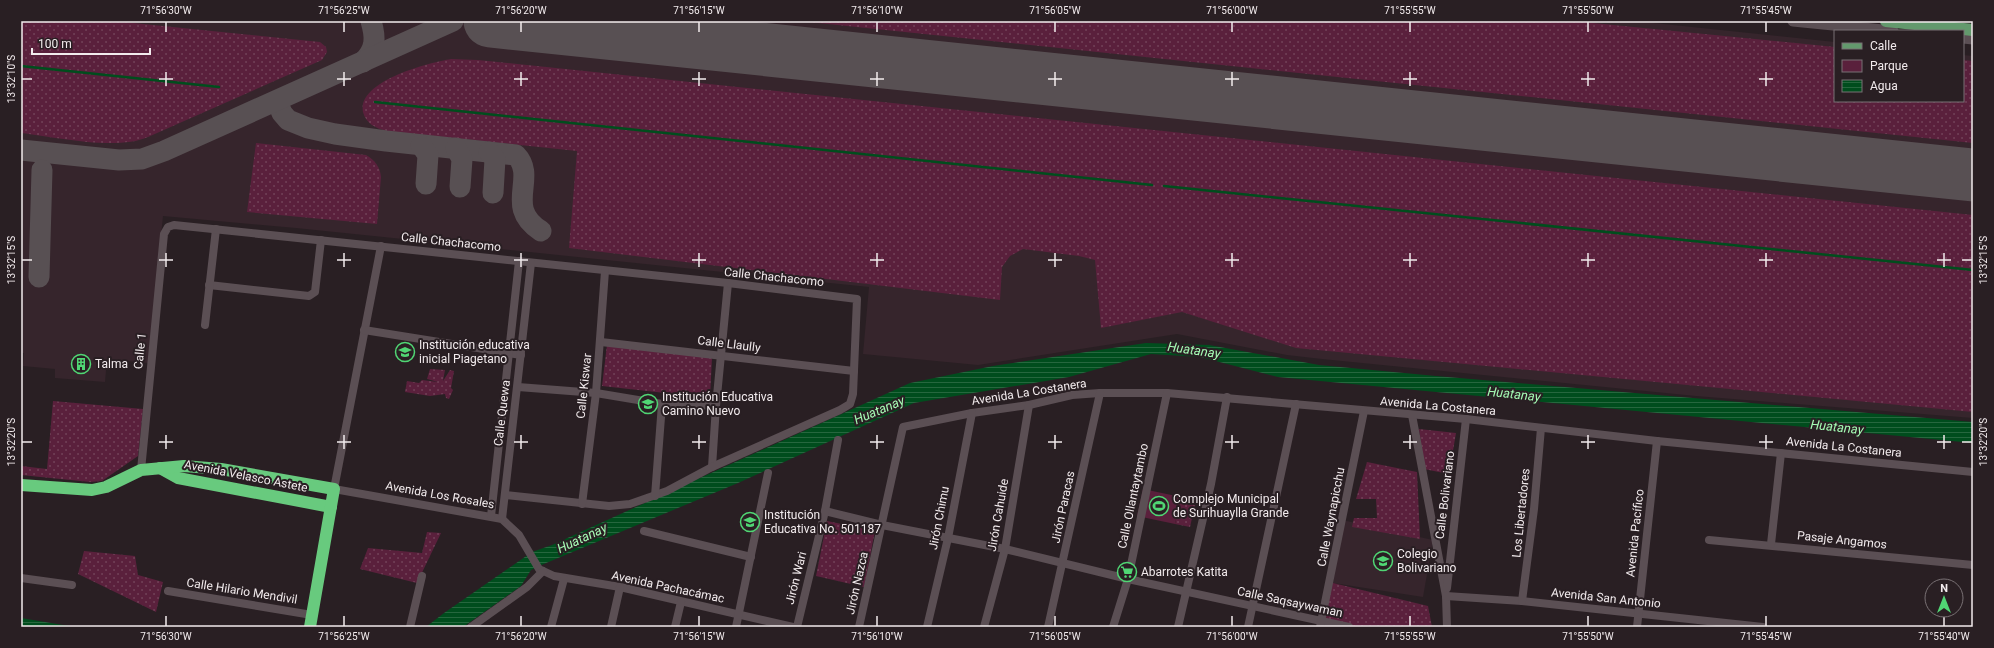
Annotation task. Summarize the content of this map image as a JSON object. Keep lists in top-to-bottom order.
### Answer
{
  "streets": {
    "highway": ["Avenida Velasco Astete"],
    "street": [
      "Calle Chachacomo",
      "Calle Llaully",
      "Calle 1",
      "Calle Kiswar",
      "Avenida La Costanera",
      "Calle Quewa",
      "Avenida Los Rosales",
      "Calle Bolivariano",
      "Calle Ollantaytambo",
      "Jirón Paracas",
      "Los Libertadores",
      "Jirón Cahuide",
      "Calle Waynapicchu",
      "Jirón Chimu",
      "Avenida Pacífico",
      "Pasaje Angamos",
      "Jirón Wari",
      "Jirón Nazca",
      "Avenida Pachacámac",
      "Calle Hilario Mendivil",
      "Avenida San Antonio",
      "Calle Saqsaywaman"
    ]
  },
  "crossings": [
    ["Calle Chachacomo", "Calle Llaully"],
    ["Calle Chachacomo", "Calle 1"],
    ["Calle Chachacomo", "Calle Kiswar"],
    ["Calle Chachacomo", "Calle Quewa"],
    ["Calle Llaully", "Calle Kiswar"],
    ["Calle 1", "Avenida Velasco Astete"],
    ["Avenida La Costanera", "Calle Bolivariano"],
    ["Avenida La Costanera", "Calle Ollantaytambo"],
    ["Avenida La Costanera", "Jirón Paracas"],
    ["Avenida La Costanera", "Los Libertadores"],
    ["Avenida La Costanera", "Jirón Cahuide"],
    ["Avenida La Costanera", "Calle Waynapicchu"],
    ["Avenida La Costanera", "Jirón Chimu"],
    ["Avenida La Costanera", "Avenida Pacífico"],
    ["Avenida La Costanera", "Jirón Nazca"],
    ["Calle Quewa", "Avenida Los Rosales"],
    ["Avenida Velasco Astete", "Avenida Los Rosales"],
    ["Avenida Los Rosales", "Avenida Pachacámac"],
    ["Calle Bolivariano", "Avenida San Antonio"],
    ["Calle Ollantaytambo", "Calle Saqsaywaman"],
    ["Jirón Paracas", "Calle Saqsaywaman"],
    ["Los Libertadores", "Avenida San Antonio"],
    ["Jirón Cahuide", "Calle Saqsaywaman"],
    ["Calle Waynapicchu", "Calle Saqsaywaman"],
    ["Jirón Chimu", "Calle Saqsaywaman"],
    ["Avenida Pacífico", "Avenida San Antonio"],
    ["Jirón Wari", "Calle Saqsaywaman"],
    ["Jirón Nazca", "Calle Saqsaywaman"]
  ],
  "water": ["Huatanay"],
  "places": {
    "school or university": [
      "Institución educativa inicial Piagetano",
      "Institución Educativa Camino Nuevo",
      "Institución Educativa No. 501187",
      "Colegio Bolivariano"
    ],
    "building": ["Talma"],
    "sports": ["Complejo Municipal de Surihuaylla Grande"],
    "supermarket": ["Abarrotes Katita"]
  },
  "legend": ["Calle", "Parque", "Agua"],
  "scale_bar": "100 m",
  "north": "top",
  "coordinates": [
    "71°56'30\"W",
    "71°56'25\"W",
    "71°56'20\"W",
    "71°56'15\"W",
    "71°56'10\"W",
    "71°56'05\"W",
    "71°56'00\"W",
    "71°55'55\"W",
    "71°55'50\"W",
    "71°55'45\"W",
    "13°32'10\"S",
    "13°32'15\"S",
    "13°32'20\"S",
    "71°55'40\"W"
  ]
}
